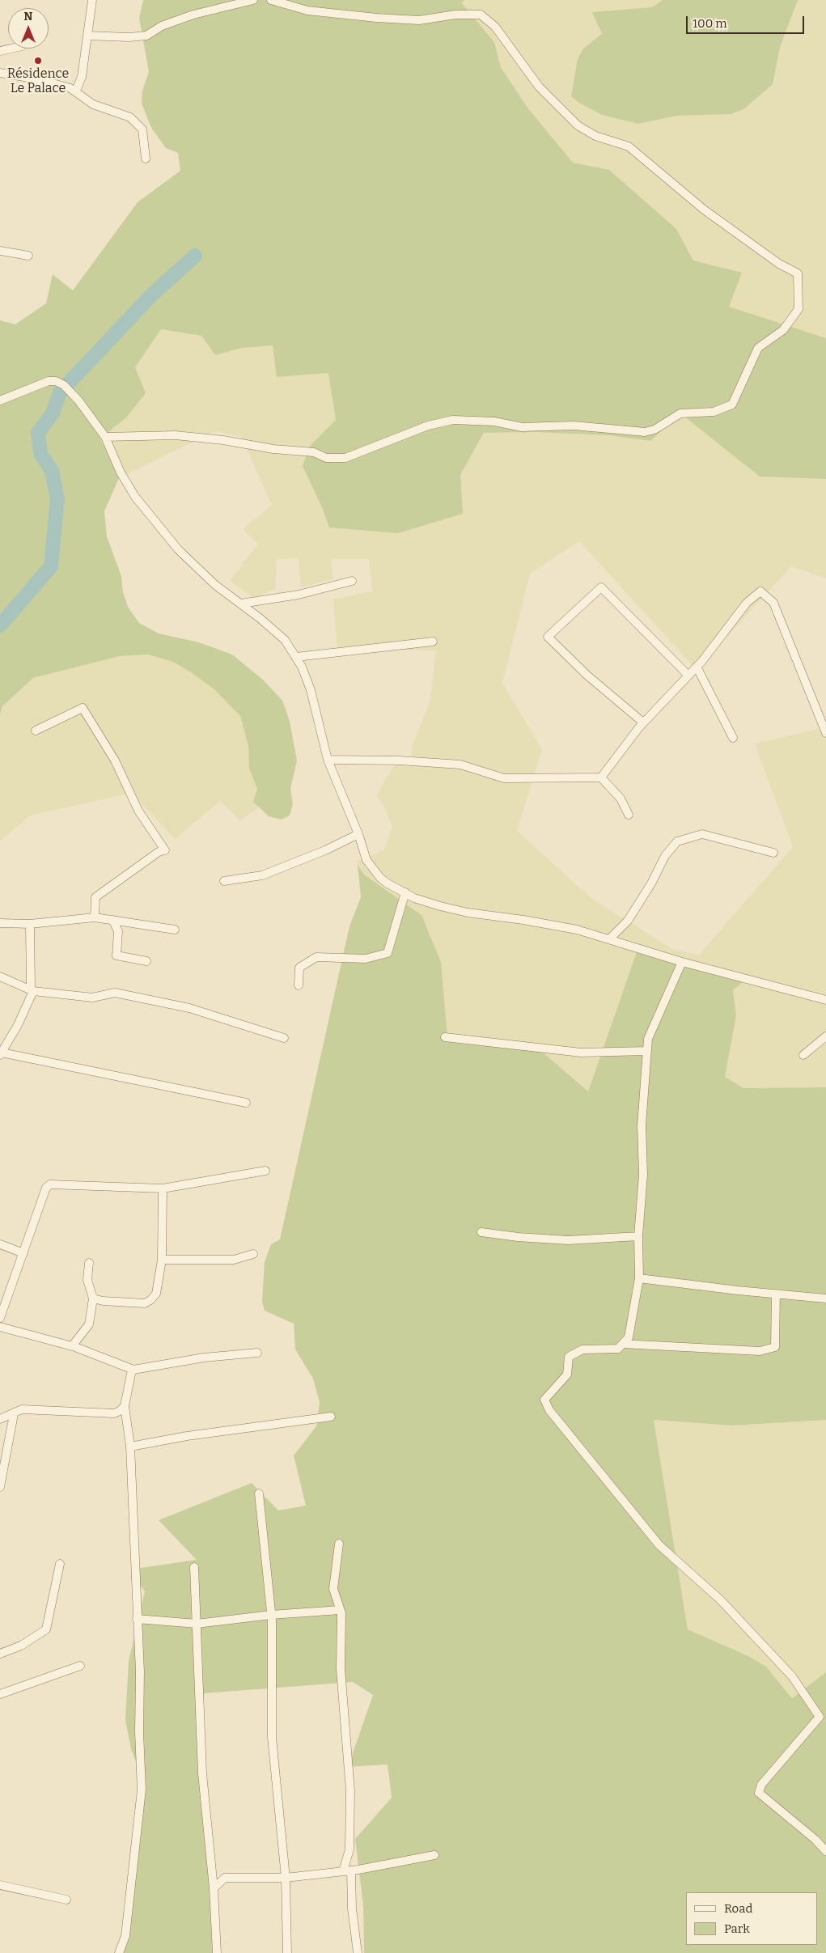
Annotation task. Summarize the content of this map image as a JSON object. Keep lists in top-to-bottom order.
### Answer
{
  "places": ["Résidence Le Palace"],
  "legend": ["Road", "Park"],
  "scale_bar": "100 m",
  "north": "top"
}
